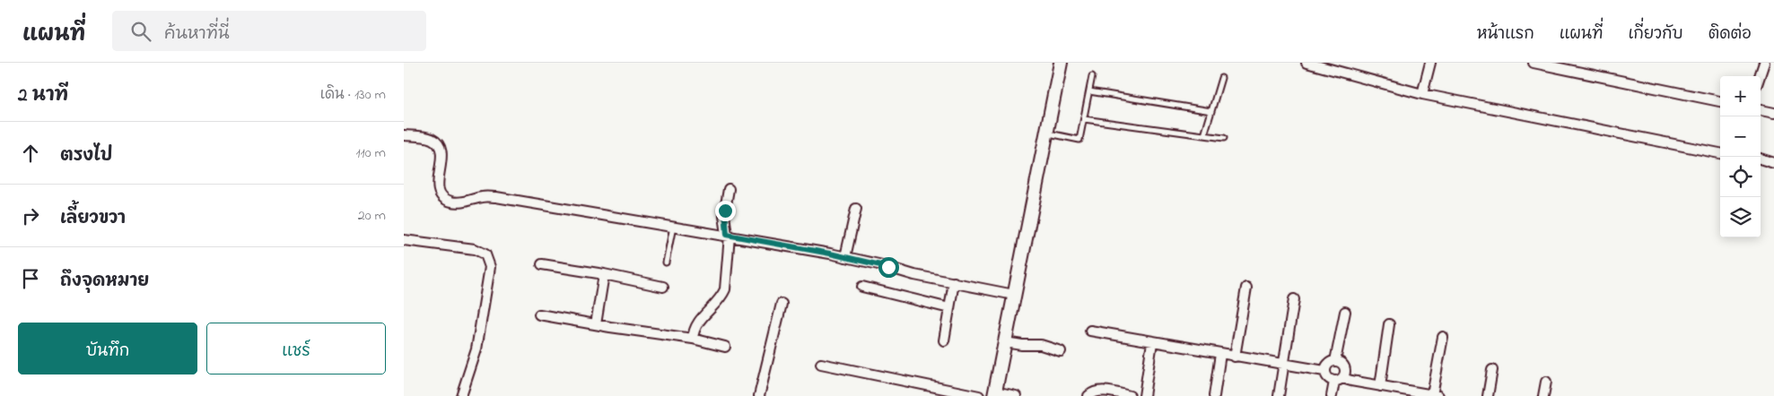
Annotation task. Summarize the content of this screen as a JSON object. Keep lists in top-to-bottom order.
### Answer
{
  "page": {
    "header": "แผนที่",
    "search": "ค้นหาที่นี่",
    "nav": [
      "หน้าแรก",
      "แผนที่",
      "เกี่ยวกับ",
      "ติดต่อ"
    ],
    "heading": ["2 นาที", "เดิน · 130 m"],
    "map_buttons": ["+", "−"],
    "list": [
      ["ตรงไป", "110 m"],
      ["เลี้ยวขวา", "20 m"],
      "ถึงจุดหมาย"
    ],
    "buttons": ["บันทึก", "แชร์"]
  }
}
